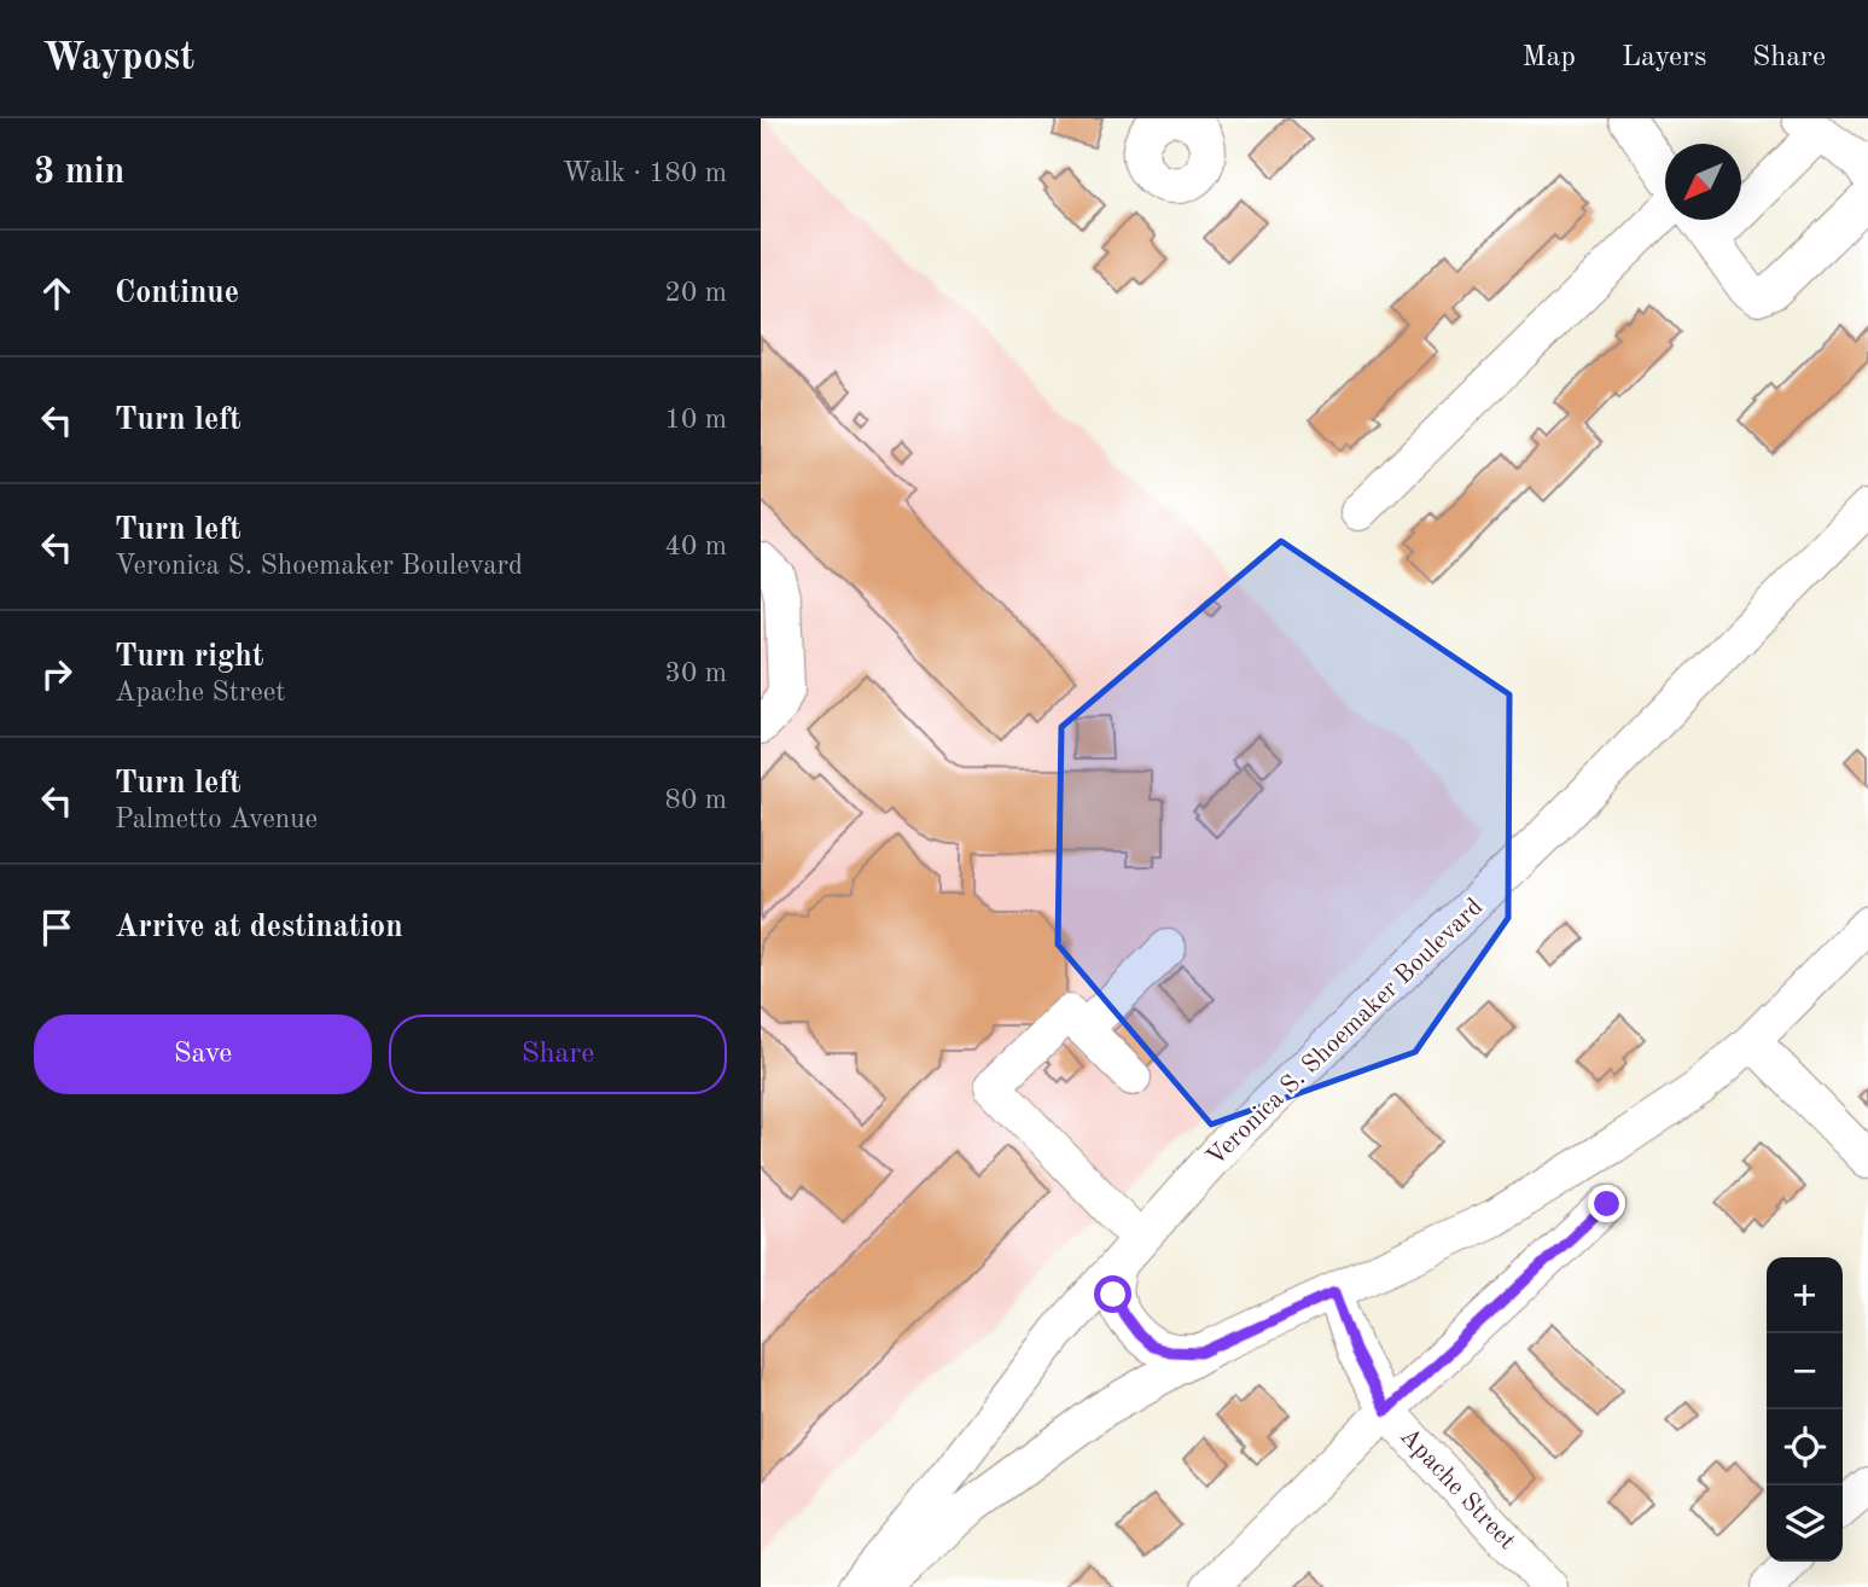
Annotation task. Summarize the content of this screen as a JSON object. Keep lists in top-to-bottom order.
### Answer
{
  "streets": {
    "street": ["Veronica S. Shoemaker Boulevard", "Apache Street"]
  },
  "north": "bottom left",
  "page": {
    "header": "Waypost",
    "nav": ["Map", "Layers", "Share"],
    "heading": ["3 min", "Walk · 180 m"],
    "list": [
      ["Continue", "20 m"],
      ["Turn left", "10 m"],
      ["Turn left", "Veronica S. Shoemaker Boulevard", "40 m"],
      ["Turn right", "Apache Street", "30 m"],
      ["Turn left", "Palmetto Avenue", "80 m"],
      "Arrive at destination"
    ],
    "buttons": ["Save", "Share"],
    "map_buttons": ["+", "−"]
  }
}
